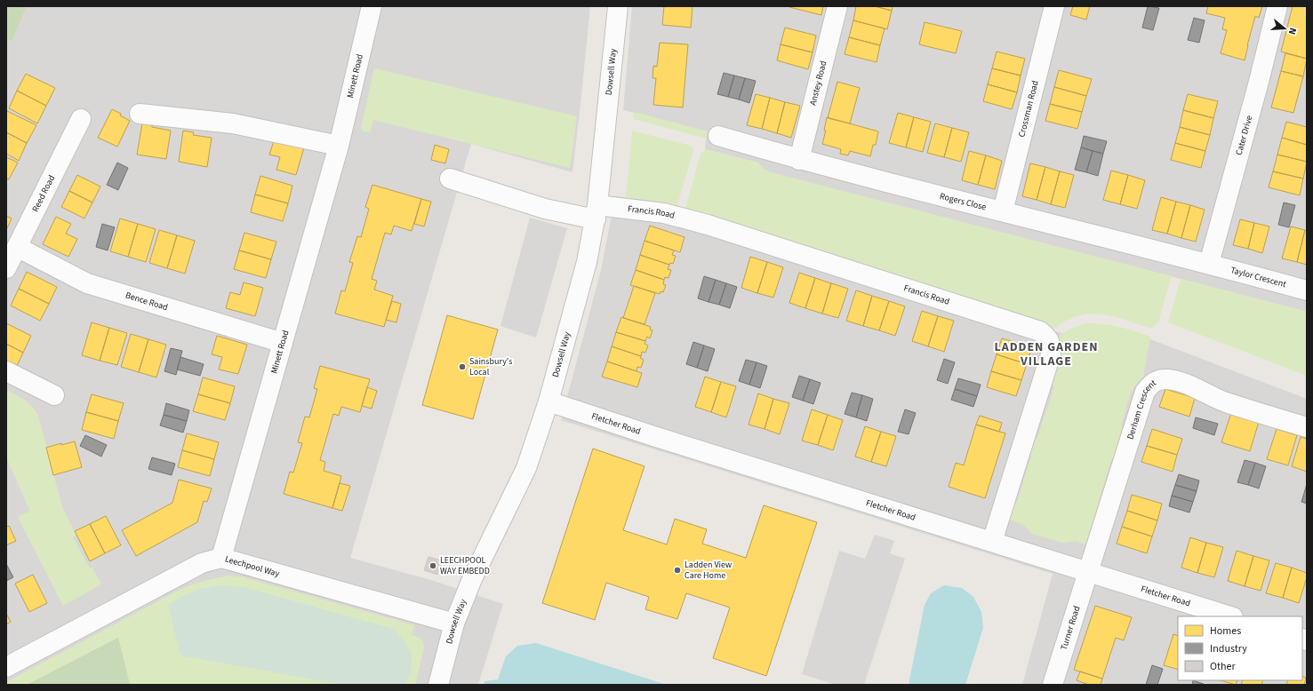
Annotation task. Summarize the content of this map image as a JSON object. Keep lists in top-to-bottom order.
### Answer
{
  "streets": {
    "street": [
      "Dowsell Way",
      "Minett Road",
      "Anstey Road",
      "Crossman Road",
      "Cater Drive",
      "Reed Road",
      "Rogers Close",
      "Francis Road",
      "Taylor Crescent",
      "Bence Road",
      "Derham Crescent",
      "Fletcher Road",
      "Leechpool Way",
      "Turner Road"
    ]
  },
  "crossings": [
    ["Dowsell Way", "Francis Road"],
    ["Dowsell Way", "Fletcher Road"],
    ["Dowsell Way", "Leechpool Way"],
    ["Minett Road", "Bence Road"],
    ["Minett Road", "Leechpool Way"],
    ["Anstey Road", "Rogers Close"],
    ["Crossman Road", "Rogers Close"],
    ["Cater Drive", "Rogers Close"],
    ["Cater Drive", "Taylor Crescent"],
    ["Reed Road", "Bence Road"],
    ["Rogers Close", "Taylor Crescent"],
    ["Francis Road", "Fletcher Road"],
    ["Derham Crescent", "Fletcher Road"],
    ["Derham Crescent", "Turner Road"],
    ["Fletcher Road", "Turner Road"]
  ],
  "districts": ["LADDEN GARDEN VILLAGE"],
  "places": ["Sainsbury's Local", "LEECHPOOL WAY EMBEDD", "Ladden View Care Home"],
  "legend": ["Homes", "Industry", "Other"],
  "north": "right"
}
